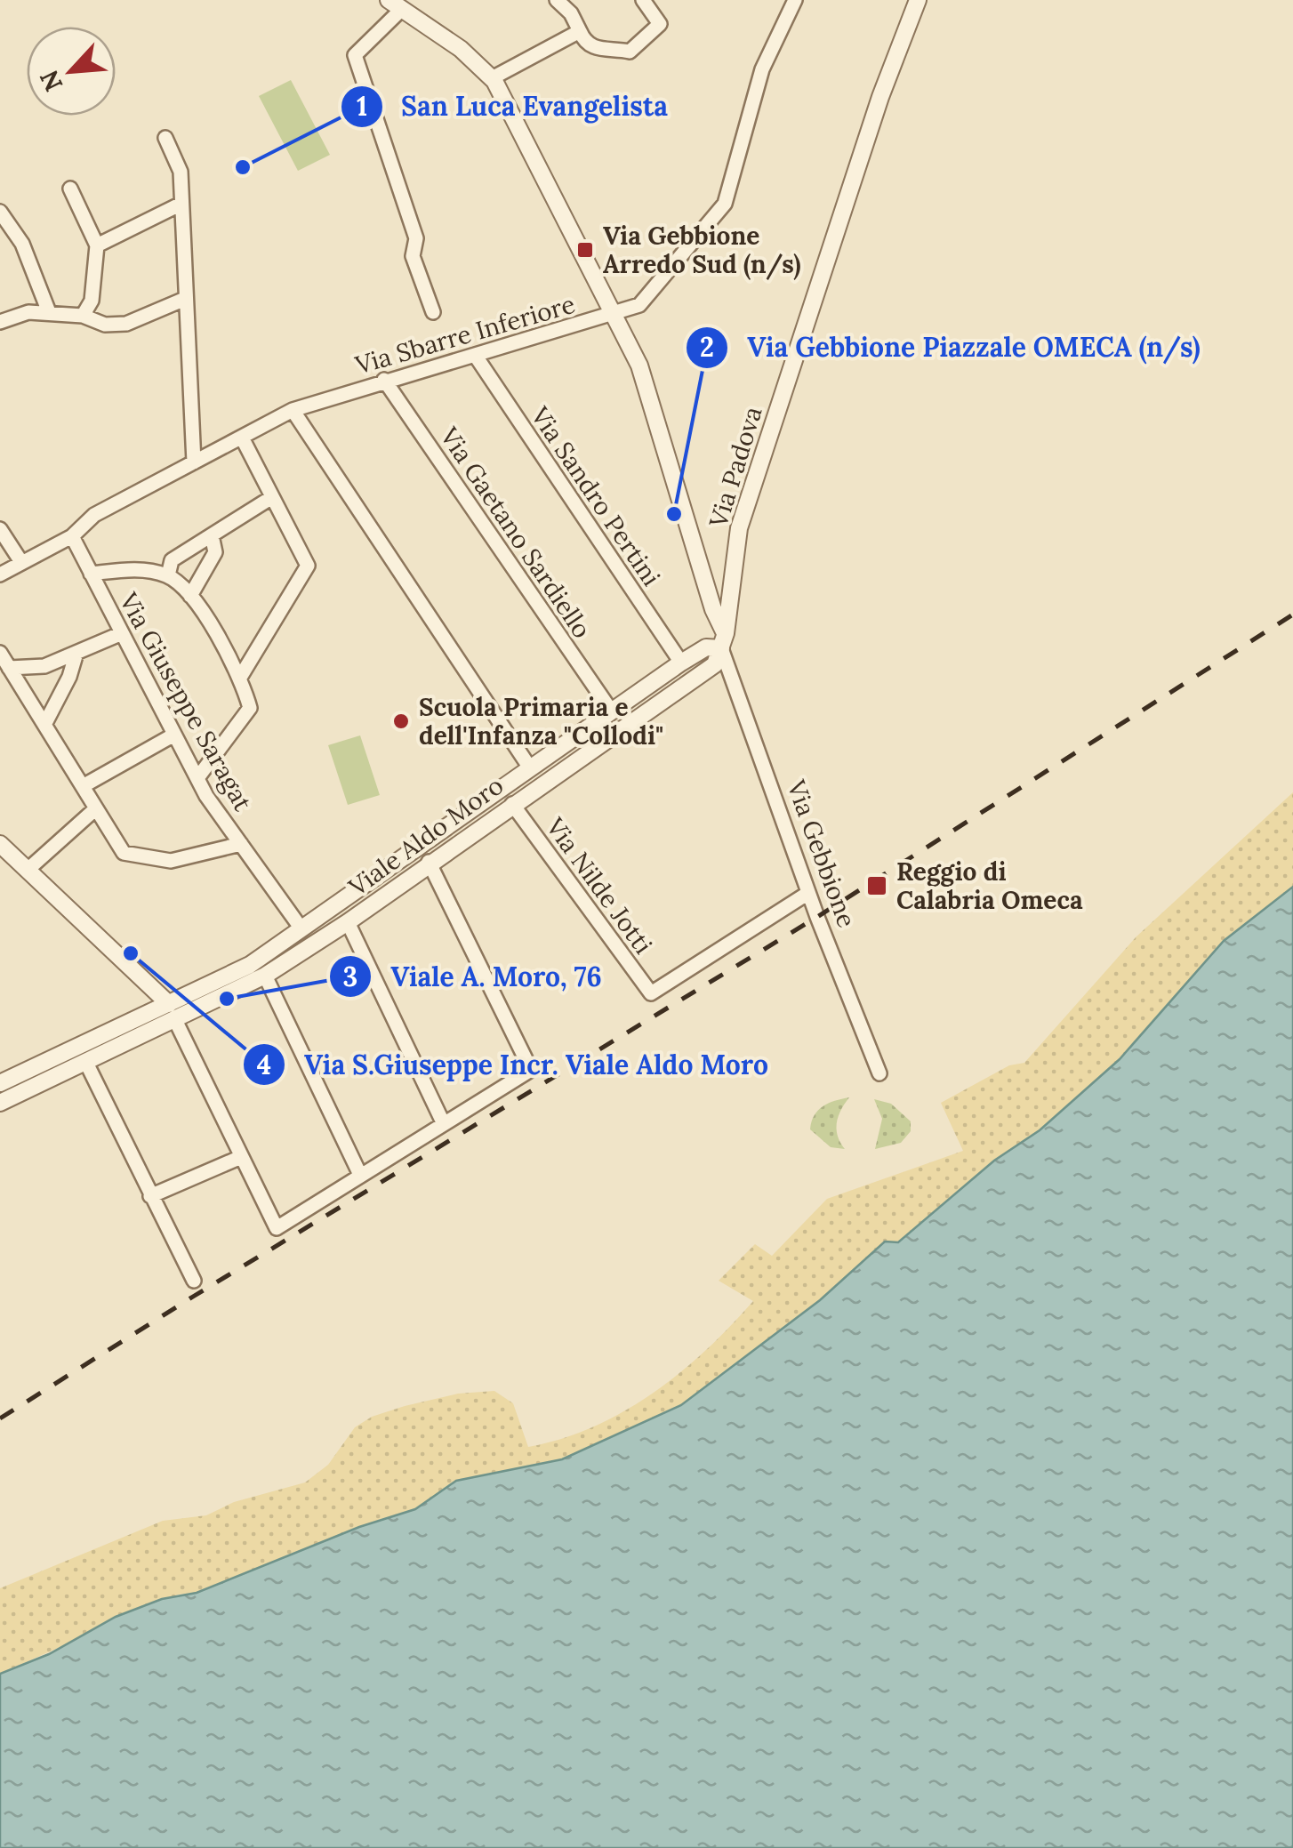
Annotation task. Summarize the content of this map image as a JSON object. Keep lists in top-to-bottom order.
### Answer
{
  "streets": {
    "street": [
      "Via Sbarre Inferiore",
      "Via Padova",
      "Via Sandro Pertini",
      "Via Gaetano Sardiello",
      "Via Giuseppe Saragat",
      "Viale Aldo Moro",
      "Via Gebbione",
      "Via Nilde Jotti"
    ]
  },
  "crossings": [
    ["Via Sbarre Inferiore", "Via Sandro Pertini"],
    ["Via Sbarre Inferiore", "Via Gaetano Sardiello"],
    ["Via Sbarre Inferiore", "Via Giuseppe Saragat"],
    ["Via Sbarre Inferiore", "Via Gebbione"],
    ["Via Padova", "Viale Aldo Moro"],
    ["Via Padova", "Via Gebbione"],
    ["Via Sandro Pertini", "Viale Aldo Moro"],
    ["Via Gaetano Sardiello", "Viale Aldo Moro"],
    ["Via Giuseppe Saragat", "Viale Aldo Moro"],
    ["Viale Aldo Moro", "Via Gebbione"],
    ["Viale Aldo Moro", "Via Nilde Jotti"],
    ["Via Gebbione", "Via Nilde Jotti"]
  ],
  "places": {
    "other": [
      "San Luca Evangelista",
      "Via Gebbione Piazzale OMECA (n/s)",
      "Scuola Primaria e dell'Infanza \"Collodi\"",
      "Via S.Giuseppe Incr. Viale Aldo Moro",
      "Viale A. Moro, 76"
    ],
    "transit": ["Via Gebbione Arredo Sud (n/s)", "Reggio di Calabria Omeca"]
  },
  "north": "bottom left"
}
